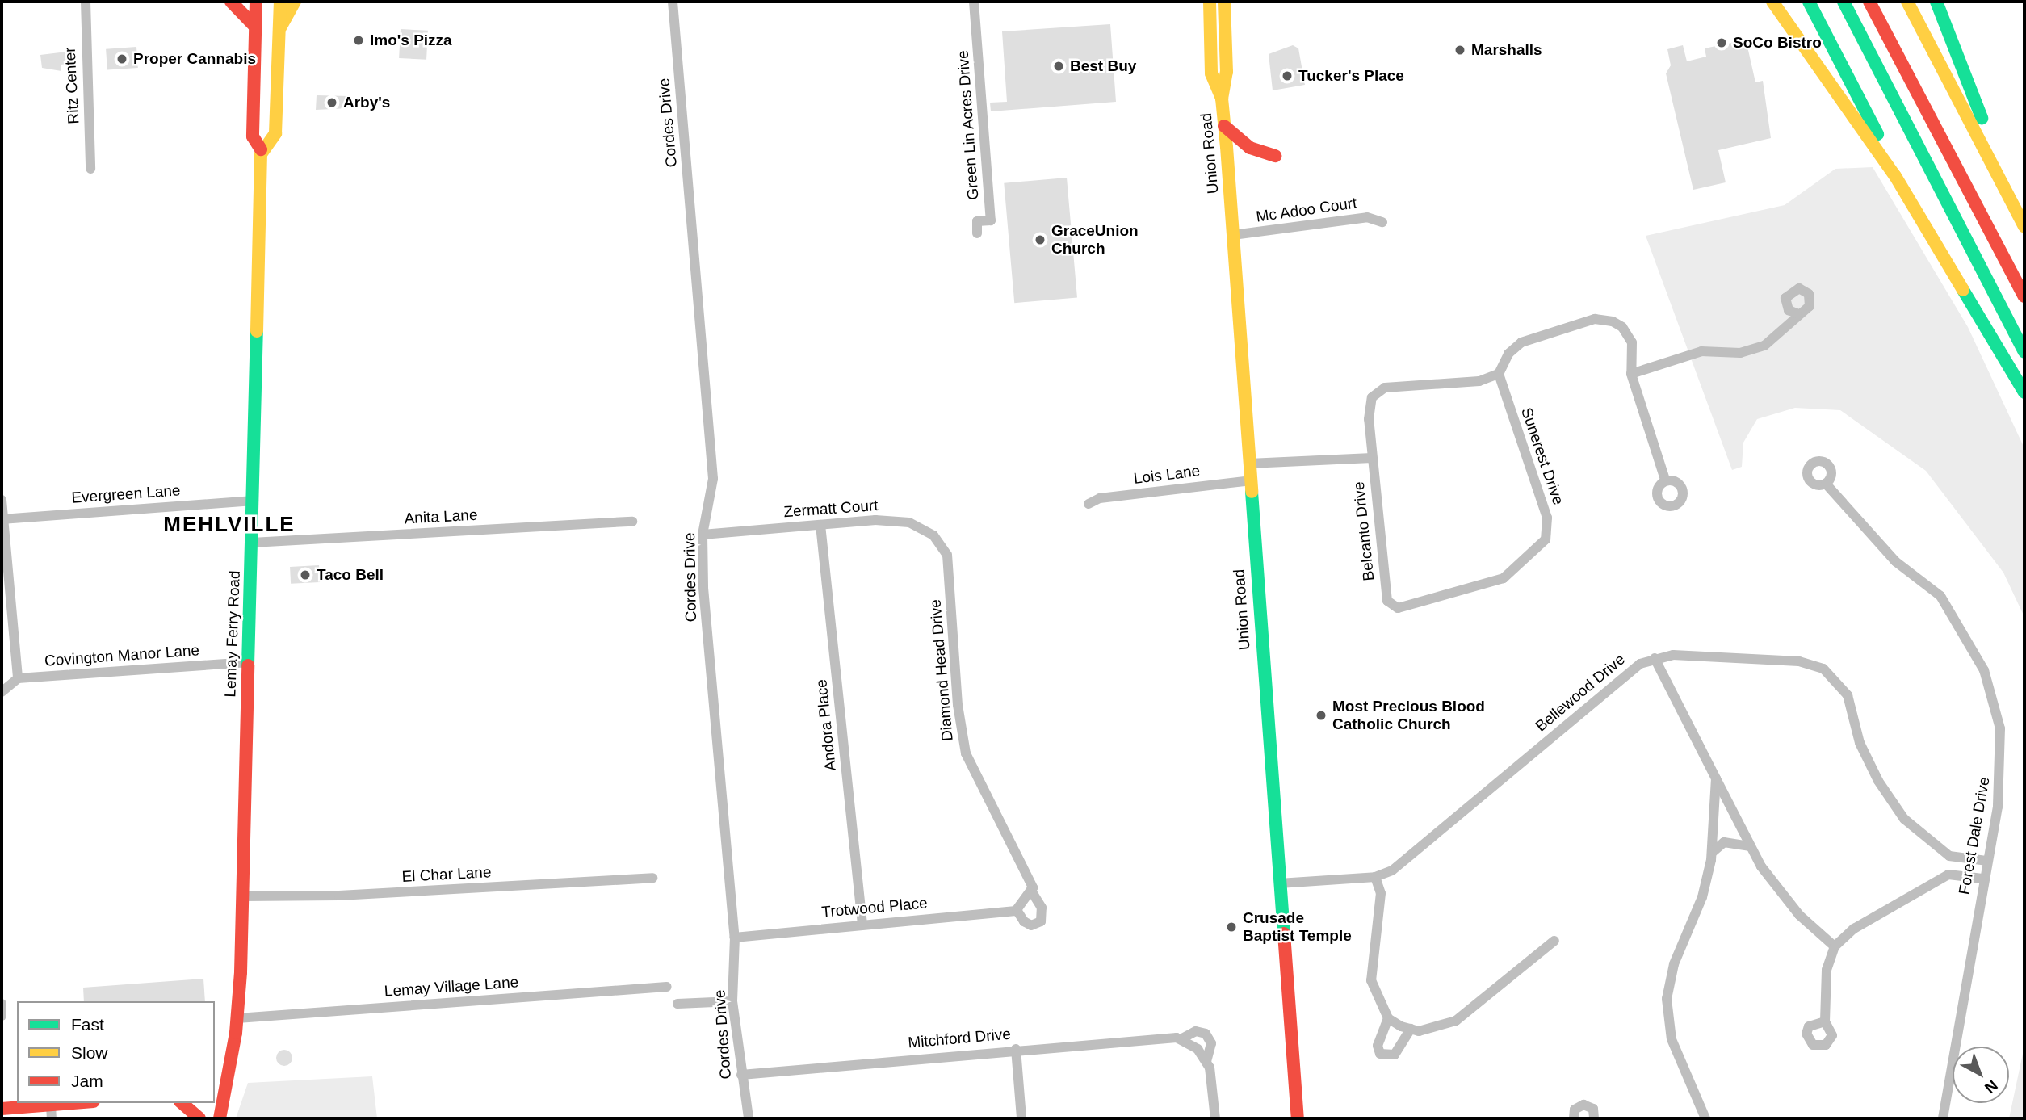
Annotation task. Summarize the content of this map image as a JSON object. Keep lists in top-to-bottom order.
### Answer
{
  "streets": {
    "main road": ["Union Road", "Lemay Ferry Road"],
    "street": [
      "Ritz Center",
      "Cordes Drive",
      "Green Lin Acres Drive",
      "Mc Adoo Court",
      "Sunerest Drive",
      "Lois Lane",
      "Evergreen Lane",
      "Zermatt Court",
      "Anita Lane",
      "Belcanto Drive",
      "Covington Manor Lane",
      "Diamond Head Drive",
      "Bellewood Drive",
      "Andora Place",
      "Forest Dale Drive",
      "El Char Lane",
      "Trotwood Place",
      "Lemay Village Lane",
      "Mitchford Drive"
    ]
  },
  "crossings": [
    ["Cordes Drive", "Zermatt Court"],
    ["Cordes Drive", "Trotwood Place"],
    ["Cordes Drive", "Mitchford Drive"],
    ["Union Road", "Mc Adoo Court"],
    ["Union Road", "Lois Lane"],
    ["Union Road", "Bellewood Drive"],
    ["Sunerest Drive", "Belcanto Drive"],
    ["Evergreen Lane", "Lemay Ferry Road"],
    ["Zermatt Court", "Diamond Head Drive"],
    ["Zermatt Court", "Andora Place"],
    ["Anita Lane", "Lemay Ferry Road"],
    ["Lemay Ferry Road", "Covington Manor Lane"],
    ["Lemay Ferry Road", "El Char Lane"],
    ["Lemay Ferry Road", "Lemay Village Lane"],
    ["Bellewood Drive", "Forest Dale Drive"],
    ["Andora Place", "Trotwood Place"]
  ],
  "districts": ["MEHLVILLE"],
  "places": [
    "Imo's Pizza",
    "SoCo Bistro",
    "Marshalls",
    "Proper Cannabis",
    "Best Buy",
    "Tucker's Place",
    "Arby's",
    "GraceUnion Church",
    "Taco Bell",
    "Most Precious Blood Catholic Church",
    "Crusade Baptist Temple"
  ],
  "legend": ["Fast", "Slow", "Jam"],
  "north": "bottom right"
}
